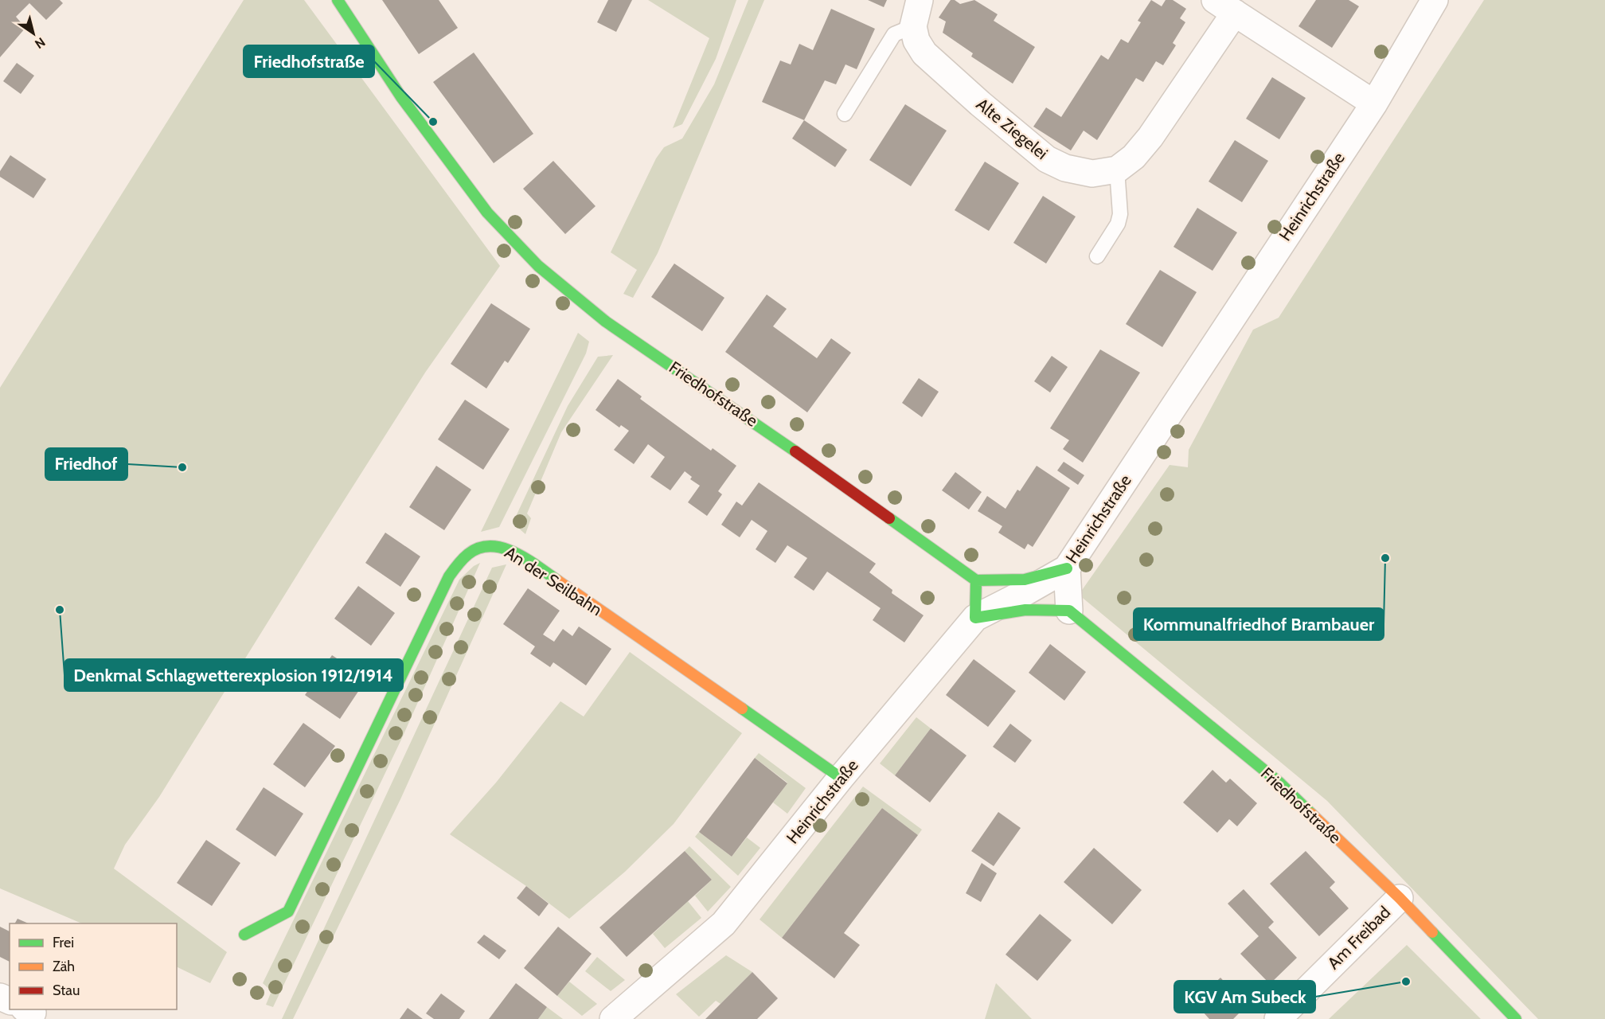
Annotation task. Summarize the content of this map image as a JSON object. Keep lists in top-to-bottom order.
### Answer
{
  "streets": {
    "street": [
      "Alte Ziegelei",
      "Heinrichstraße",
      "Friedhofstraße",
      "An der Seilbahn",
      "Am Freibad"
    ]
  },
  "crossings": [
    ["Alte Ziegelei", "Heinrichstraße"],
    ["Heinrichstraße", "An der Seilbahn"],
    ["Friedhofstraße", "Am Freibad"]
  ],
  "places": [
    "Friedhofstraße",
    "Friedhof",
    "Kommunalfriedhof Brambauer",
    "Denkmal Schlagwetterexplosion 1912/1914",
    "KGV Am Subeck"
  ],
  "legend": ["Frei", "Zäh", "Stau"],
  "north": "bottom right"
}
